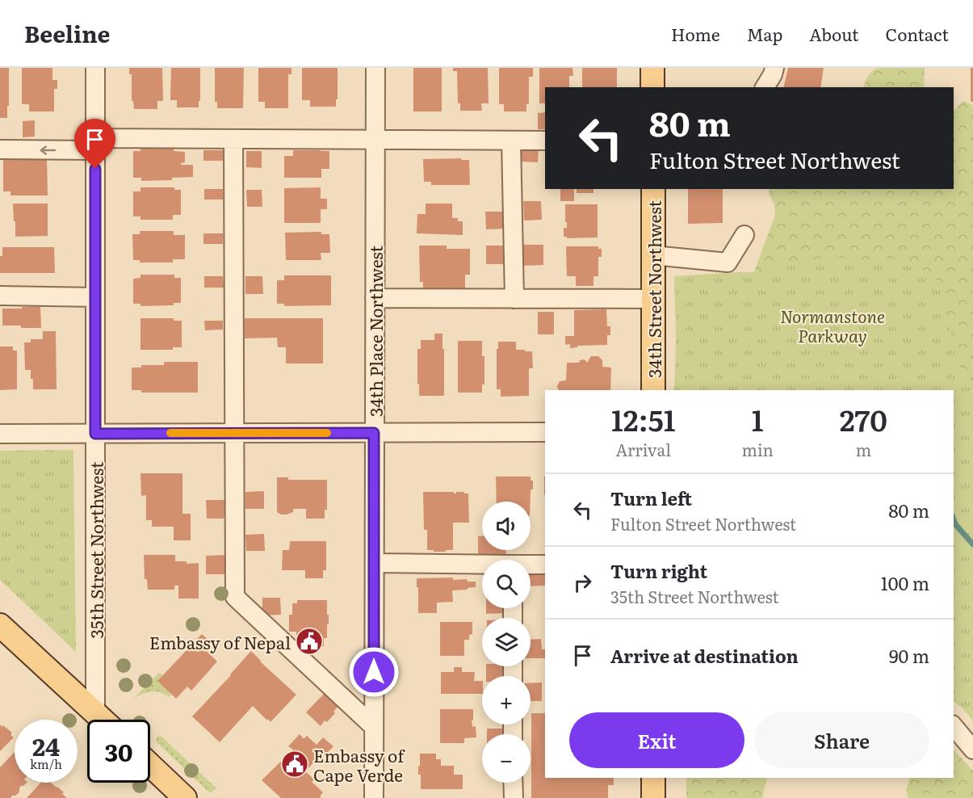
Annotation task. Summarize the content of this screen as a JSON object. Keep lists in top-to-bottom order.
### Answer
{
  "streets": {
    "main road": ["34th Street Northwest"],
    "street": ["34th Place Northwest", "35th Street Northwest"]
  },
  "parks": ["Normanstone Parkway"],
  "places": {
    "public building": ["Embassy of Nepal", "Embassy of Cape Verde"]
  },
  "page": {
    "header": "Beeline",
    "nav": [
      "Home",
      "Map",
      "About",
      "Contact"
    ],
    "turn": ["80 m", "Fulton Street Northwest"],
    "eta": [
      "12:51",
      "Arrival",
      "1",
      "min",
      "270",
      "m"
    ],
    "list": [
      {
        "name": "Turn left",
        "note": "Fulton Street Northwest",
        "value": "80 m"
      },
      {
        "name": "Turn right",
        "note": "35th Street Northwest",
        "value": "100 m"
      },
      {
        "name": "Arrive at destination",
        "value": "90 m"
      }
    ],
    "map_buttons": ["+", "−"],
    "buttons": ["Exit", "Share"],
    "speed": "24 km/h",
    "limit": "30"
  }
}
